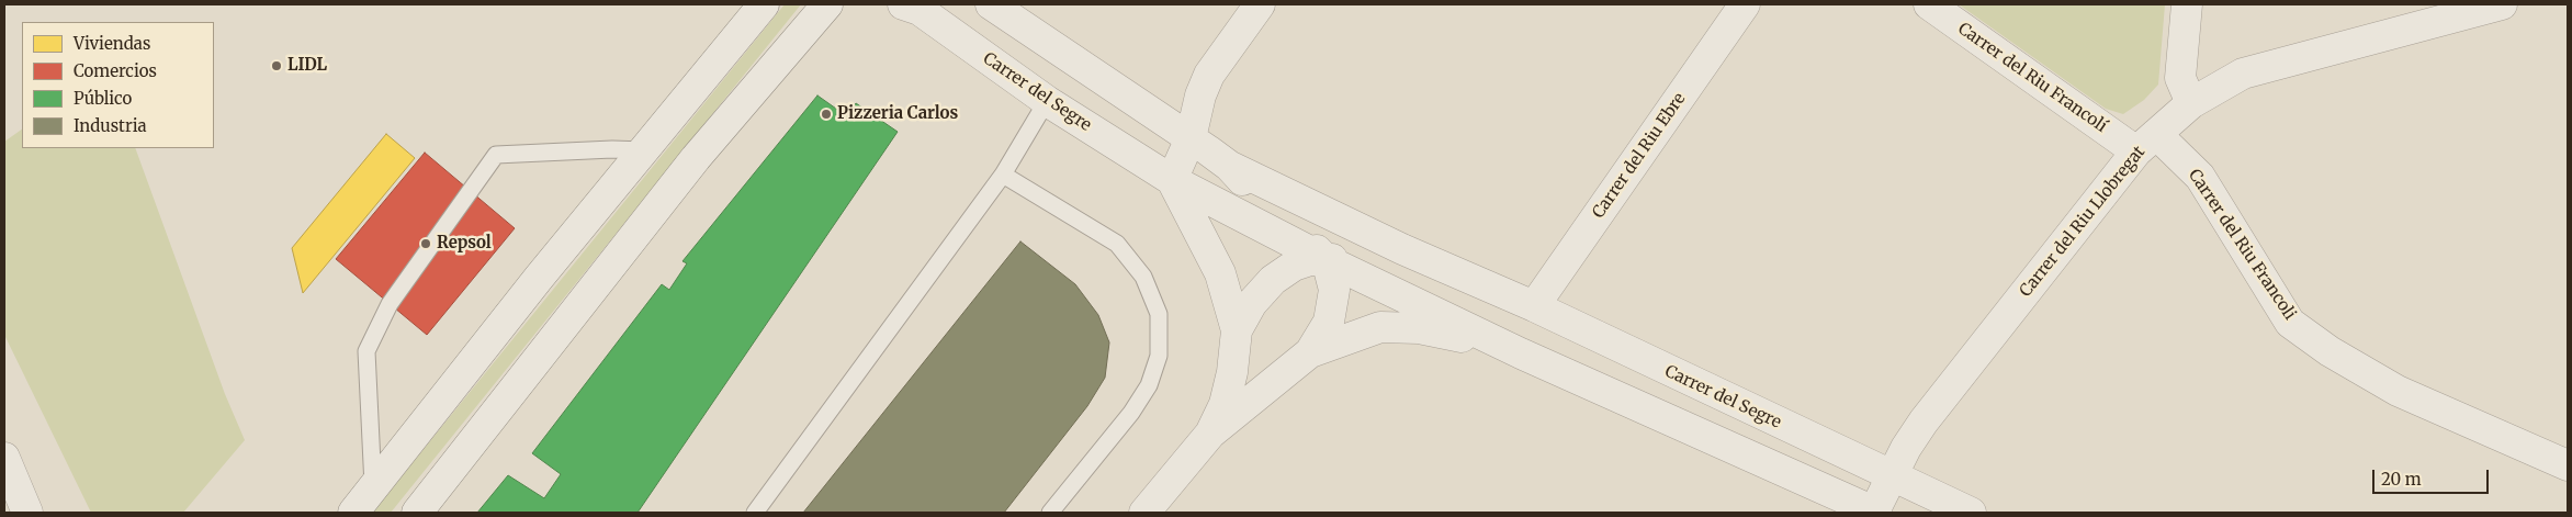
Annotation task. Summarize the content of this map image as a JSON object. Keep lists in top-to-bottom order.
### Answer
{
  "streets": {
    "street": [
      "Carrer del Riu Francolí",
      "Carrer del Segre",
      "Carrer del Riu Ebre",
      "Carrer del Riu Llobregat",
      "Carrer del Riu Francoli"
    ]
  },
  "crossings": [
    ["Carrer del Riu Francolí", "Carrer del Riu Llobregat"],
    ["Carrer del Riu Francolí", "Carrer del Riu Francoli"],
    ["Carrer del Segre", "Carrer del Riu Ebre"],
    ["Carrer del Segre", "Carrer del Riu Llobregat"],
    ["Carrer del Riu Llobregat", "Carrer del Riu Francoli"]
  ],
  "places": ["LIDL", "Pizzeria Carlos", "Repsol"],
  "legend": [
    "Viviendas",
    "Comercios",
    "Público",
    "Industria"
  ],
  "scale_bar": "20 m"
}
